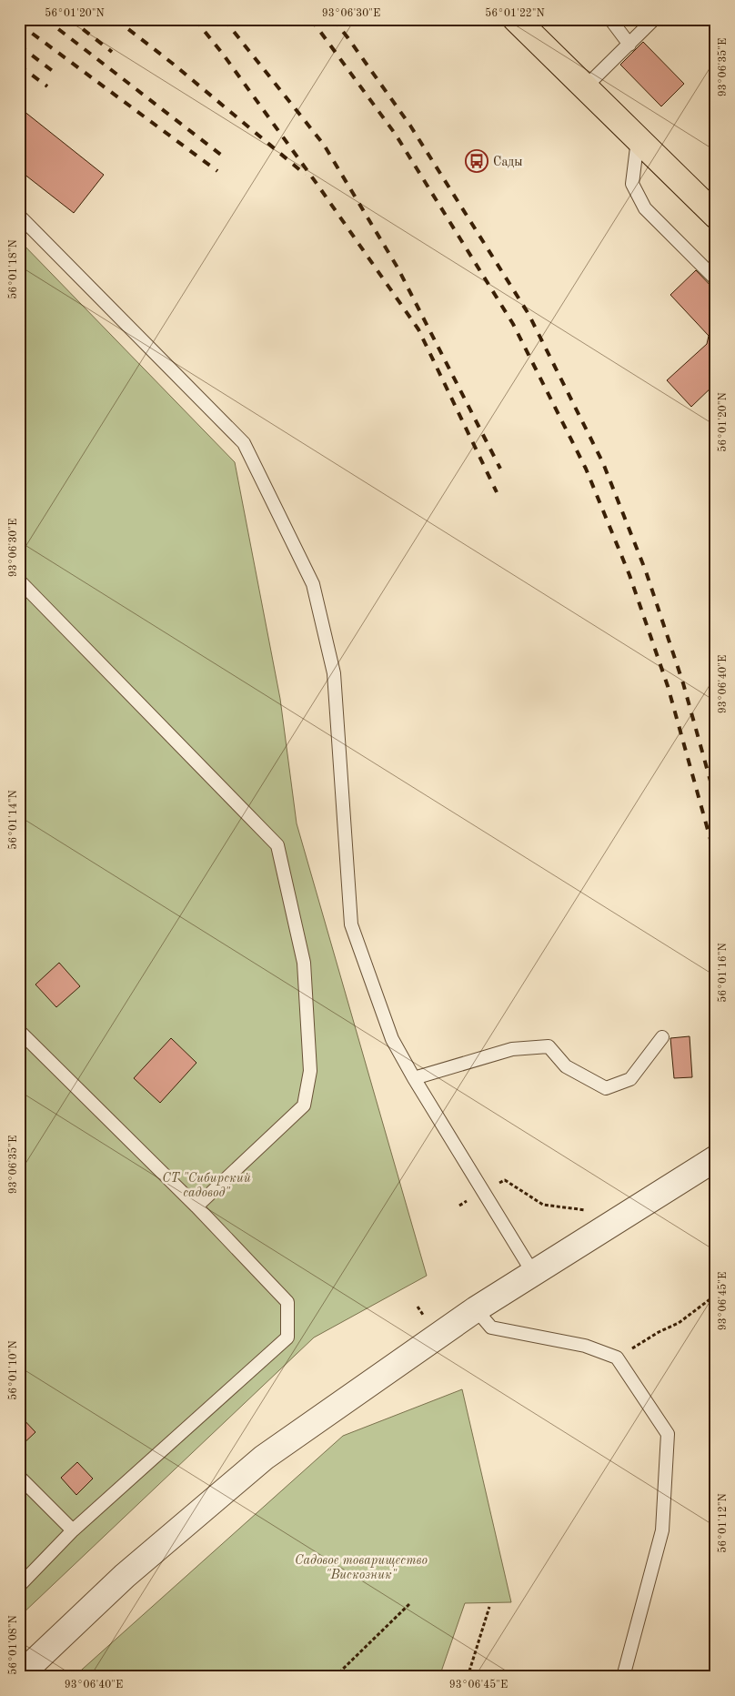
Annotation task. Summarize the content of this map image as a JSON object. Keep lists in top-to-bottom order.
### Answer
{
  "parks": ["СТ \"Сибирский садовод\"", "Садовое товарищество \"Вискозник\""],
  "places": {
    "bus stop": ["Сады"]
  },
  "coordinates": [
    "56°01'20\"N",
    "93°06'30\"E",
    "56°01'22\"N",
    "93°06'35\"E",
    "56°01'18\"N",
    "93°06'40\"E",
    "56°01'14\"N",
    "56°01'16\"N",
    "93°06'45\"E",
    "56°01'10\"N",
    "56°01'12\"N",
    "56°01'08\"N"
  ]
}
